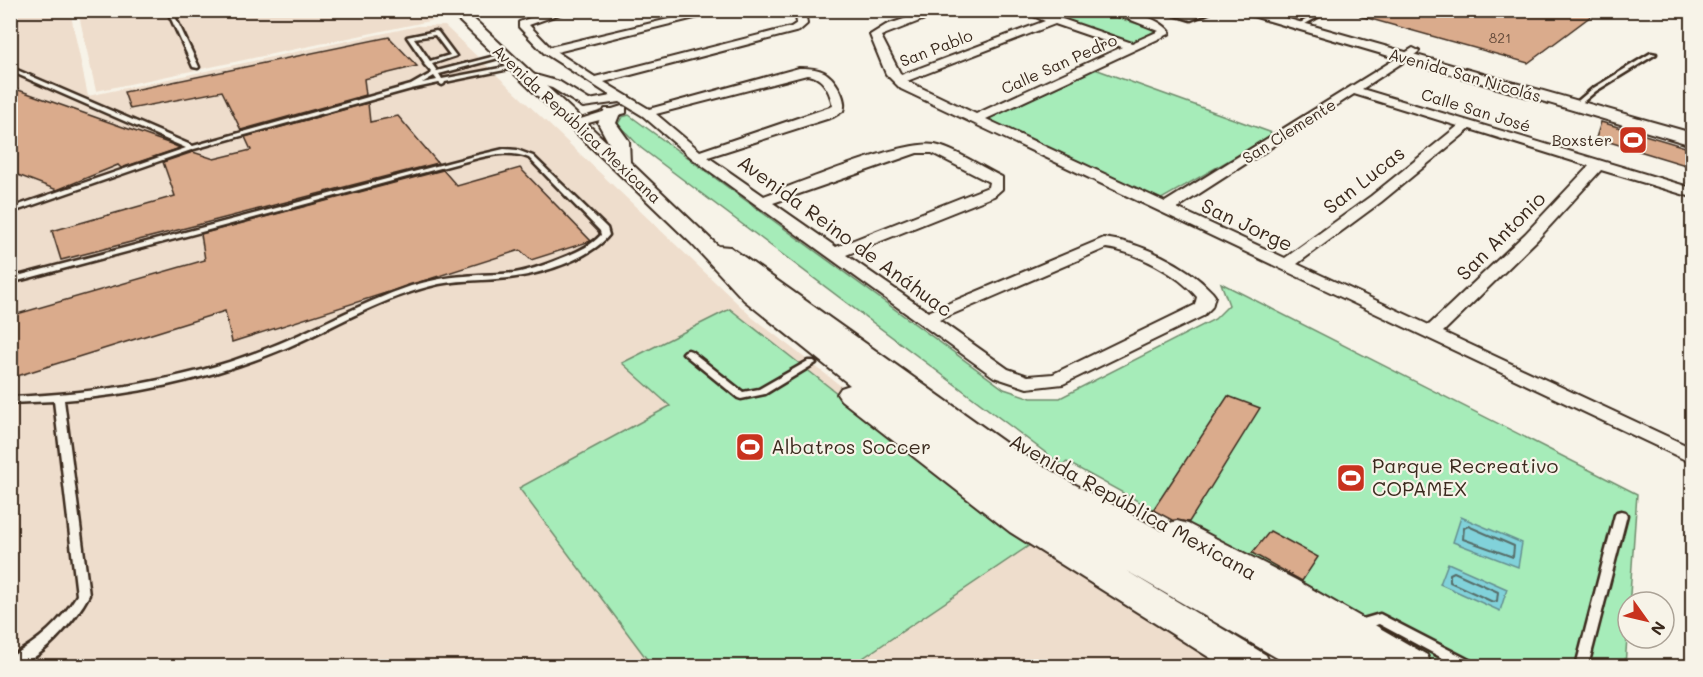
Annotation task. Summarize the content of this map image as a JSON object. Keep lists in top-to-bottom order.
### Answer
{
  "streets": {
    "street": [
      "San Pablo",
      "Calle San Pedro",
      "Avenida San Nicolás",
      "Calle San José",
      "Avenida República Mexicana",
      "San Clemente",
      "San Lucas",
      "San Jorge",
      "Avenida Reino de Anáhuac",
      "San Antonio"
    ]
  },
  "crossings": [
    ["San Pablo", "San Jorge"],
    ["Calle San Pedro", "San Jorge"],
    ["Avenida San Nicolás", "San Clemente"],
    ["Calle San José", "San Clemente"],
    ["Calle San José", "San Lucas"],
    ["Calle San José", "San Antonio"],
    ["San Clemente", "San Jorge"],
    ["San Lucas", "San Jorge"],
    ["San Jorge", "San Antonio"]
  ],
  "places": {
    "sports": ["Boxster", "Albatros Soccer", "Parque Recreativo COPAMEX"]
  },
  "house_numbers": ["821"],
  "north": "bottom right"
}
